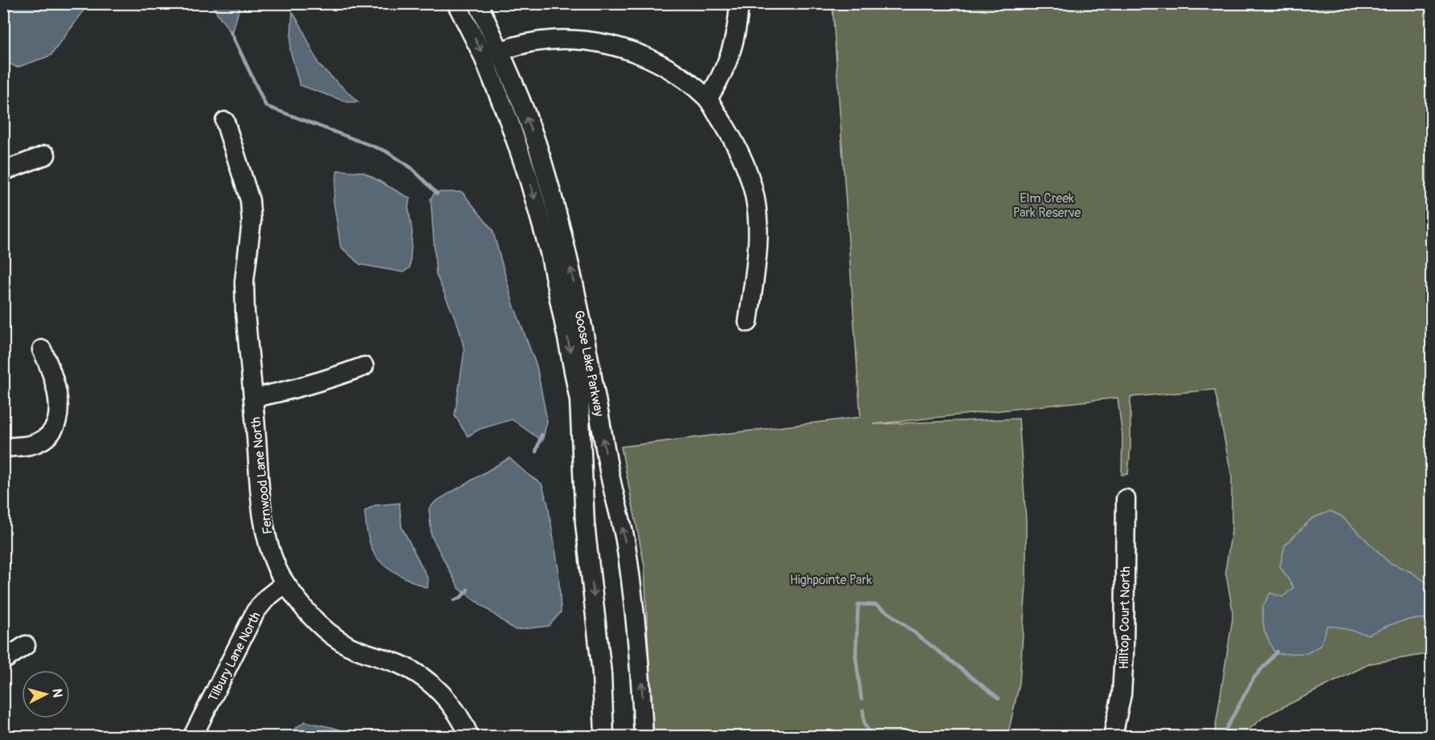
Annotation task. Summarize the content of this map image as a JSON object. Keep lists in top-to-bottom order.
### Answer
{
  "streets": {
    "street": [
      "Goose Lake Parkway",
      "Fernwood Lane North",
      "Hilltop Court North",
      "Tilbury Lane North"
    ]
  },
  "crossings": [
    ["Fernwood Lane North", "Tilbury Lane North"]
  ],
  "parks": ["Elm Creek Park Reserve", "Highpointe Park"],
  "north": "right"
}
